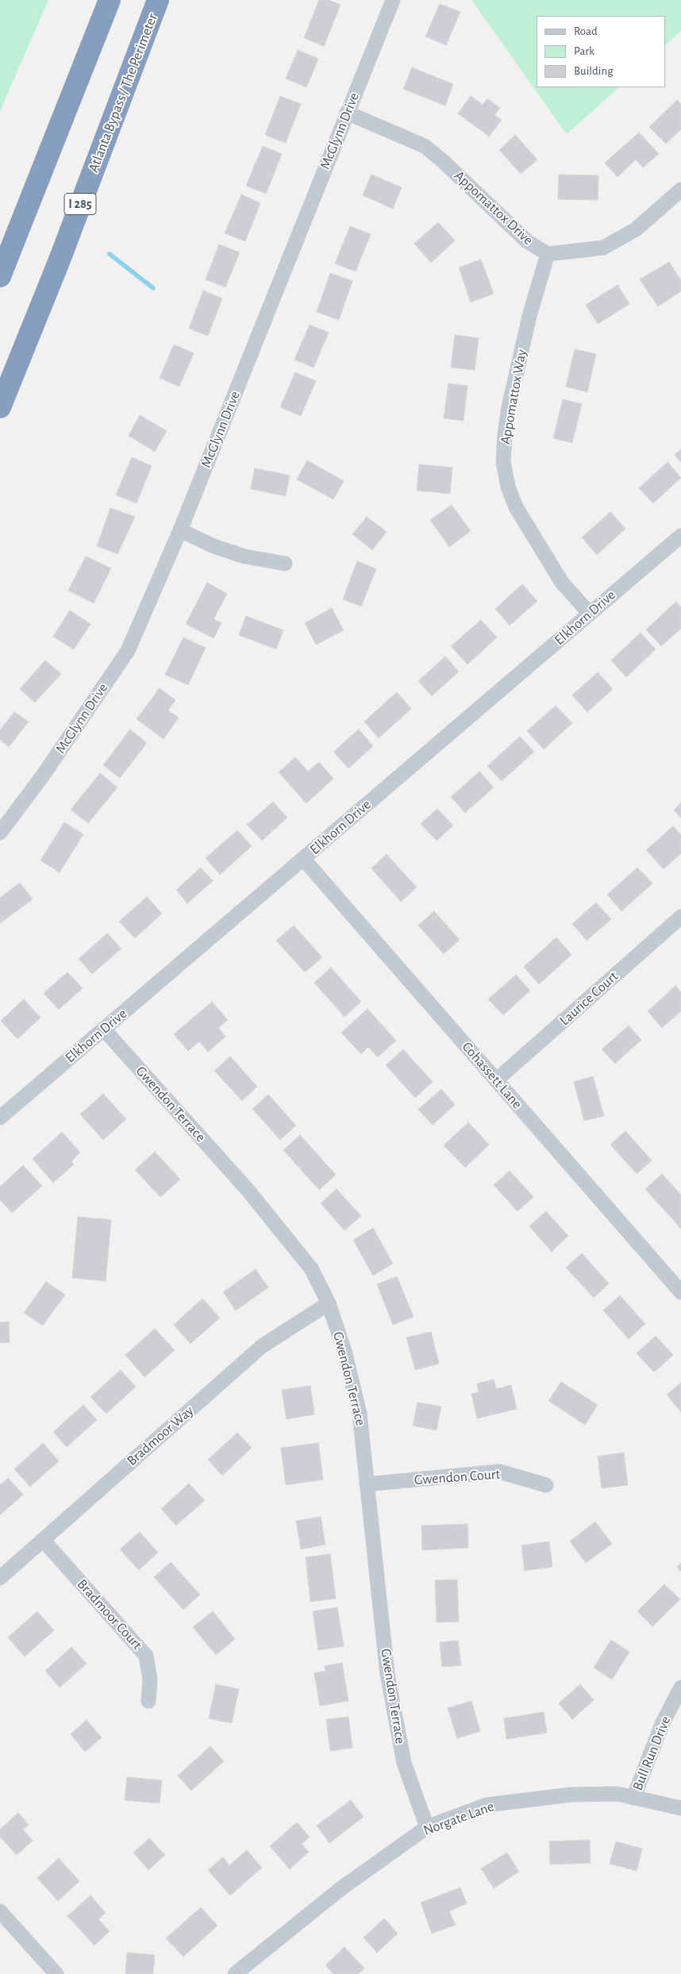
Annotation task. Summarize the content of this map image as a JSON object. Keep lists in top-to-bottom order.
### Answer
{
  "streets": {
    "highway": ["Atlanta Bypass / The Perimeter", "I 285"],
    "street": [
      "McGlynn Drive",
      "Appomattox Drive",
      "Appomattox Way",
      "Elkhorn Drive",
      "Laurice Court",
      "Cohassett Lane",
      "Gwendon Terrace",
      "Bradmoor Way",
      "Gwendon Court",
      "Bradmoor Court",
      "Bull Run Drive",
      "Norgate Lane"
    ]
  },
  "crossings": [
    ["McGlynn Drive", "Appomattox Drive"],
    ["Appomattox Drive", "Appomattox Way"],
    ["Appomattox Way", "Elkhorn Drive"],
    ["Elkhorn Drive", "Cohassett Lane"],
    ["Elkhorn Drive", "Gwendon Terrace"],
    ["Laurice Court", "Cohassett Lane"],
    ["Gwendon Terrace", "Bradmoor Way"],
    ["Gwendon Terrace", "Gwendon Court"],
    ["Gwendon Terrace", "Norgate Lane"],
    ["Bradmoor Way", "Bradmoor Court"],
    ["Bull Run Drive", "Norgate Lane"]
  ],
  "legend": ["Road", "Park", "Building"]
}
